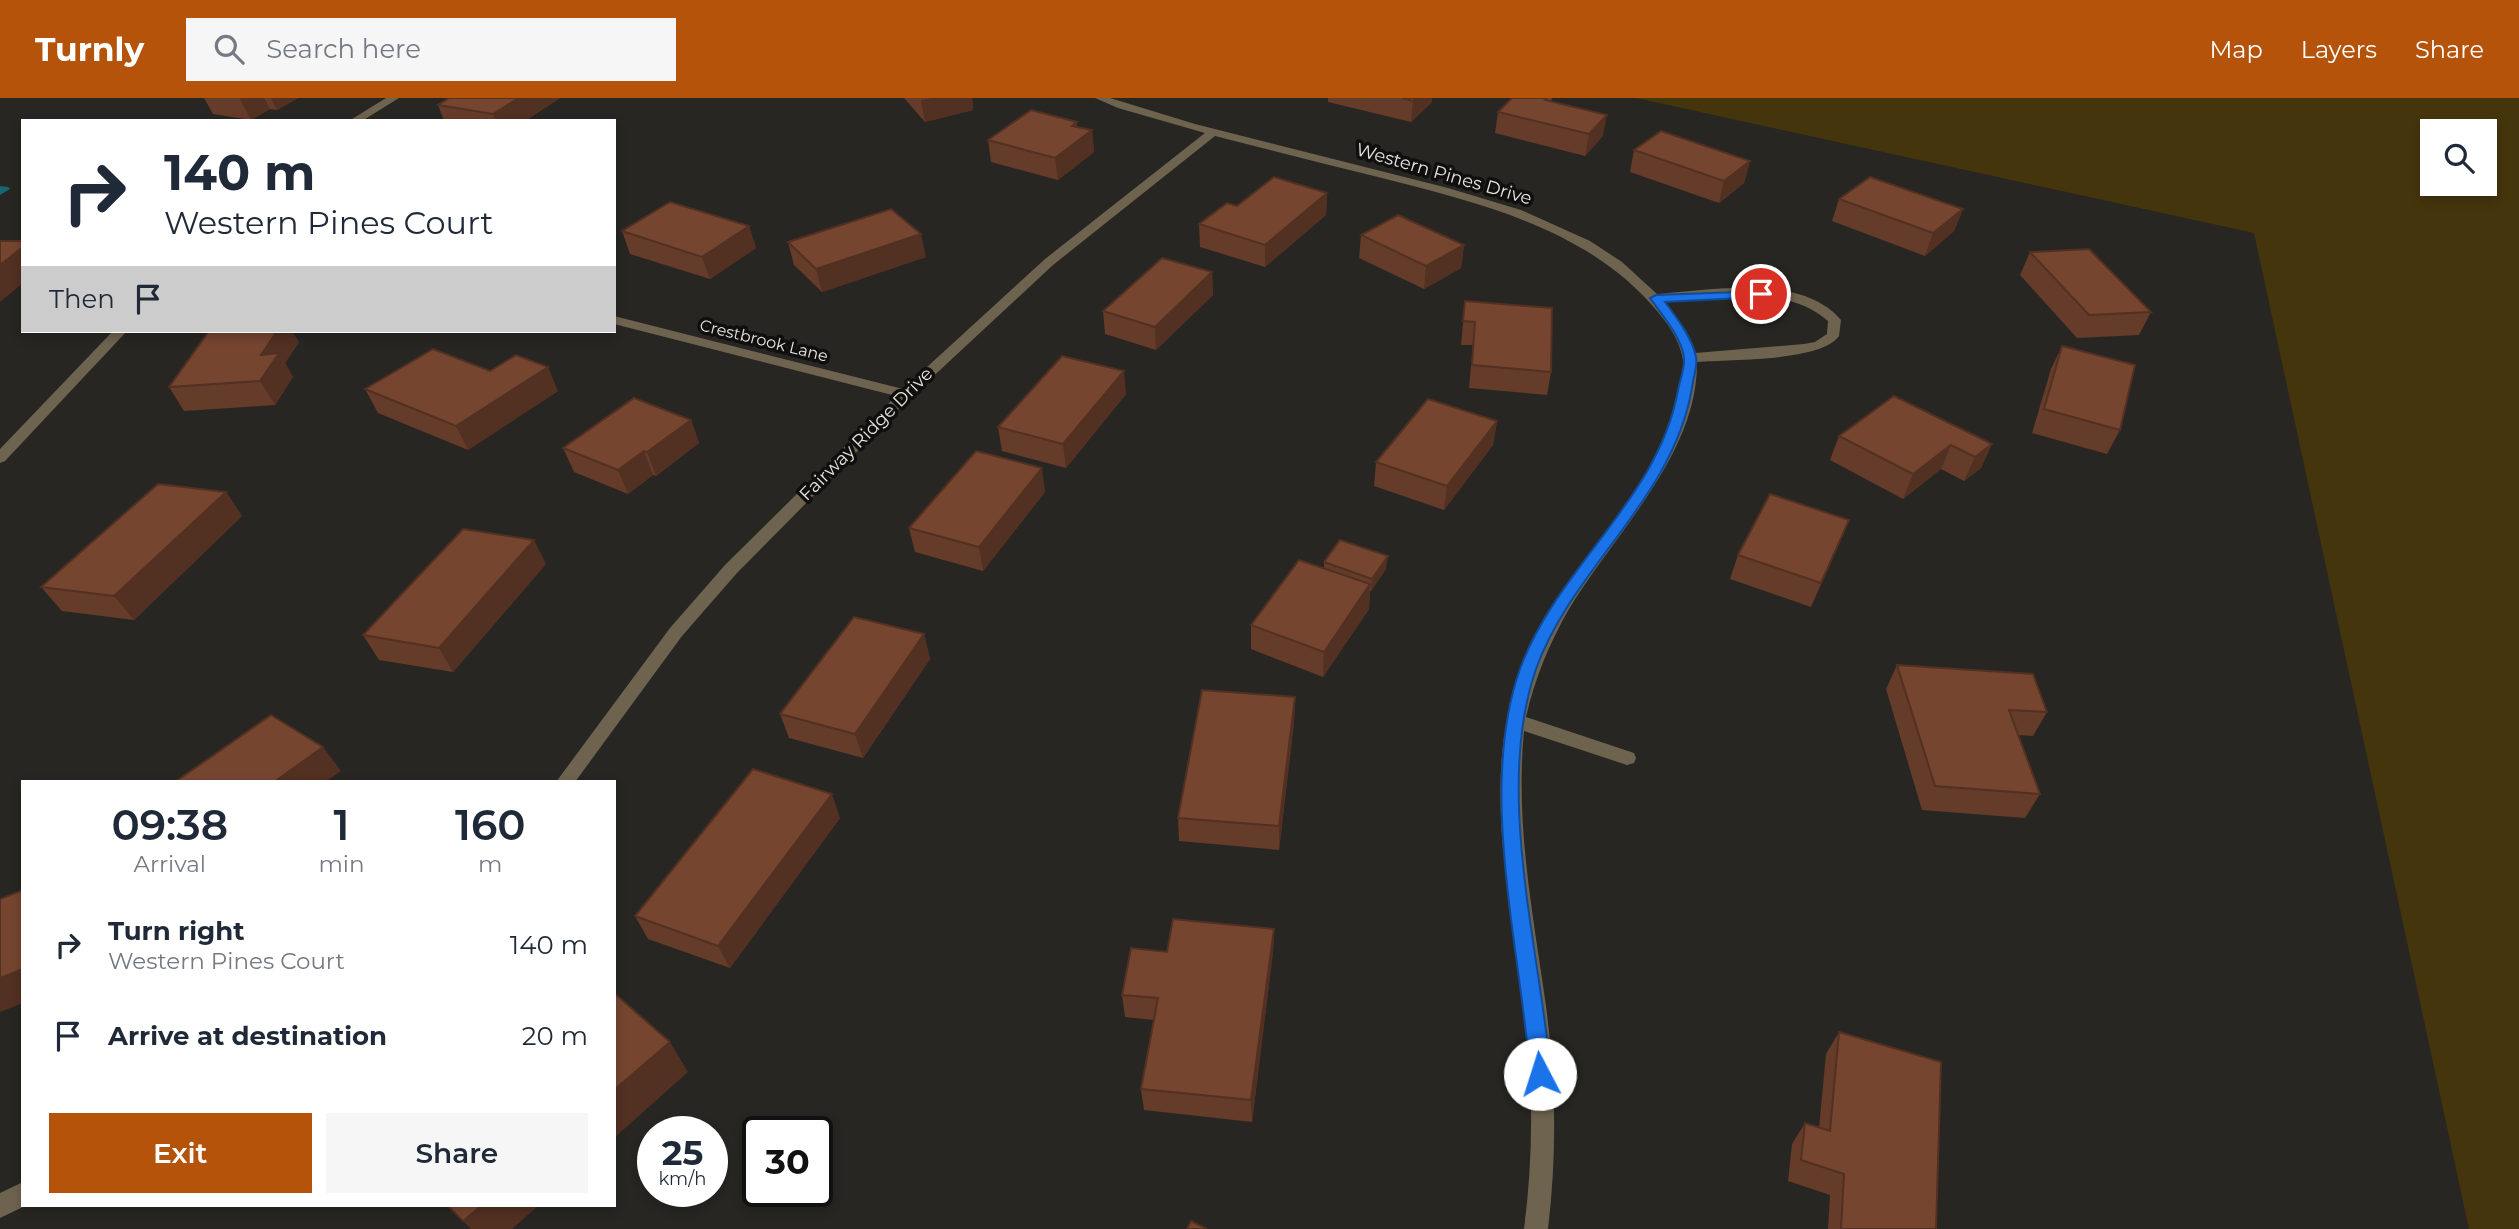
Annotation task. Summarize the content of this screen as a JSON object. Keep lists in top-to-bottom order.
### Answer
{
  "streets": {
    "street": ["Western Pines Drive", "Crestbrook Lane", "Fairway Ridge Drive"]
  },
  "crossings": [
    ["Western Pines Drive", "Fairway Ridge Drive"],
    ["Crestbrook Lane", "Fairway Ridge Drive"]
  ],
  "page": {
    "header": "Turnly",
    "search": "Search here",
    "nav": ["Map", "Layers", "Share"],
    "turn": ["140 m", "Western Pines Court"],
    "then": "Then",
    "eta": [
      "09:38",
      "Arrival",
      "1",
      "min",
      "160",
      "m"
    ],
    "list": [
      {
        "name": "Turn right",
        "note": "Western Pines Court",
        "value": "140 m"
      },
      {
        "name": "Arrive at destination",
        "value": "20 m"
      }
    ],
    "buttons": ["Exit", "Share"],
    "speed": "25 km/h",
    "limit": "30"
  }
}
